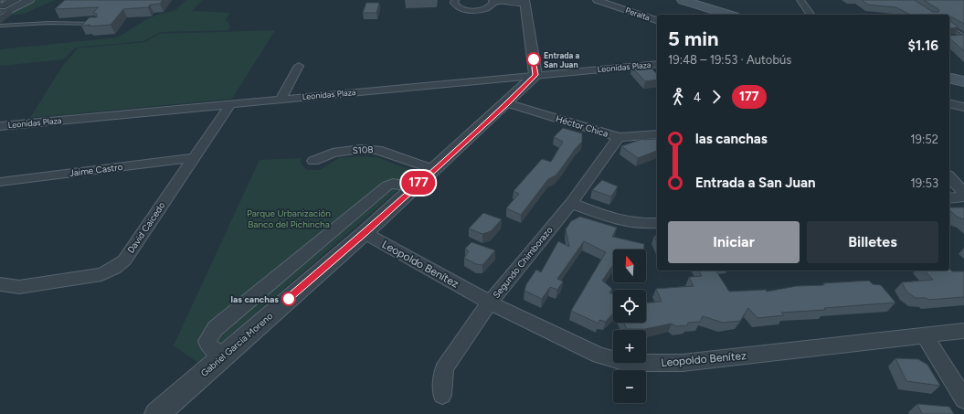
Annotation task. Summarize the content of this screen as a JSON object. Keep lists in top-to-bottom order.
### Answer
{
  "streets": {
    "street": [
      "Peralta",
      "Leonidas Plaza",
      "Héctor Chica",
      "S10B",
      "Jaime Castro",
      "David Caicedo",
      "Segundo Chimborazo",
      "Leopoldo Benítez",
      "Gabriel García Moreno"
    ]
  },
  "crossings": [
    ["Leonidas Plaza", "David Caicedo"],
    ["Leonidas Plaza", "Gabriel García Moreno"],
    ["Héctor Chica", "Segundo Chimborazo"],
    ["Héctor Chica", "Gabriel García Moreno"],
    ["S10B", "Gabriel García Moreno"],
    ["Jaime Castro", "David Caicedo"],
    ["Segundo Chimborazo", "Leopoldo Benítez"],
    ["Leopoldo Benítez", "Gabriel García Moreno"]
  ],
  "parks": ["Parque Urbanización Banco del Pichincha"],
  "places": ["Entrada a San Juan", "las canchas"],
  "lines": ["bus line 177"],
  "north": "top",
  "page": {
    "on_map": "177",
    "heading": ["5 min", "19:48 – 19:53 · Autobús", "$1.16"],
    "legs": ["4", "177"],
    "list": [
      {
        "name": "las canchas",
        "value": "19:52"
      },
      {
        "name": "Entrada a San Juan",
        "value": "19:53"
      }
    ],
    "buttons": ["Iniciar", "Billetes"],
    "map_buttons": ["+", "−"]
  }
}
